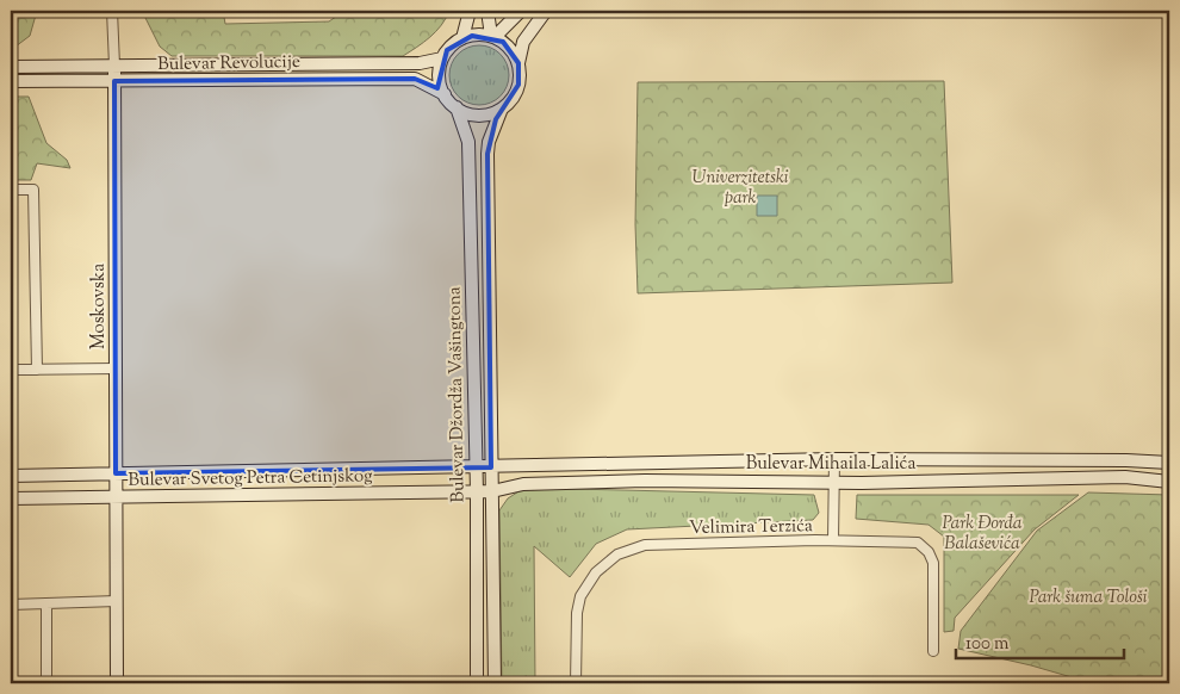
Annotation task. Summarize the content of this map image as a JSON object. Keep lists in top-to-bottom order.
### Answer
{
  "streets": {
    "main road": [
      "Bulevar Revolucije",
      "Moskovska",
      "Bulevar Džordža Vašingtona",
      "Bulevar Mihaila Lalića",
      "Bulevar Svetog Petra Cetinjskog"
    ],
    "street": ["Velimira Terzića"]
  },
  "crossings": [
    ["Bulevar Revolucije", "Moskovska"],
    ["Bulevar Revolucije", "Bulevar Džordža Vašingtona"],
    ["Moskovska", "Bulevar Svetog Petra Cetinjskog"],
    ["Bulevar Džordža Vašingtona", "Bulevar Mihaila Lalića"],
    ["Bulevar Džordža Vašingtona", "Bulevar Svetog Petra Cetinjskog"],
    ["Bulevar Mihaila Lalića", "Bulevar Svetog Petra Cetinjskog"]
  ],
  "parks": ["Univerzitetski park", "Park Đorđa Balaševića", "Park šuma Tološi"],
  "scale_bar": "100 m"
}
